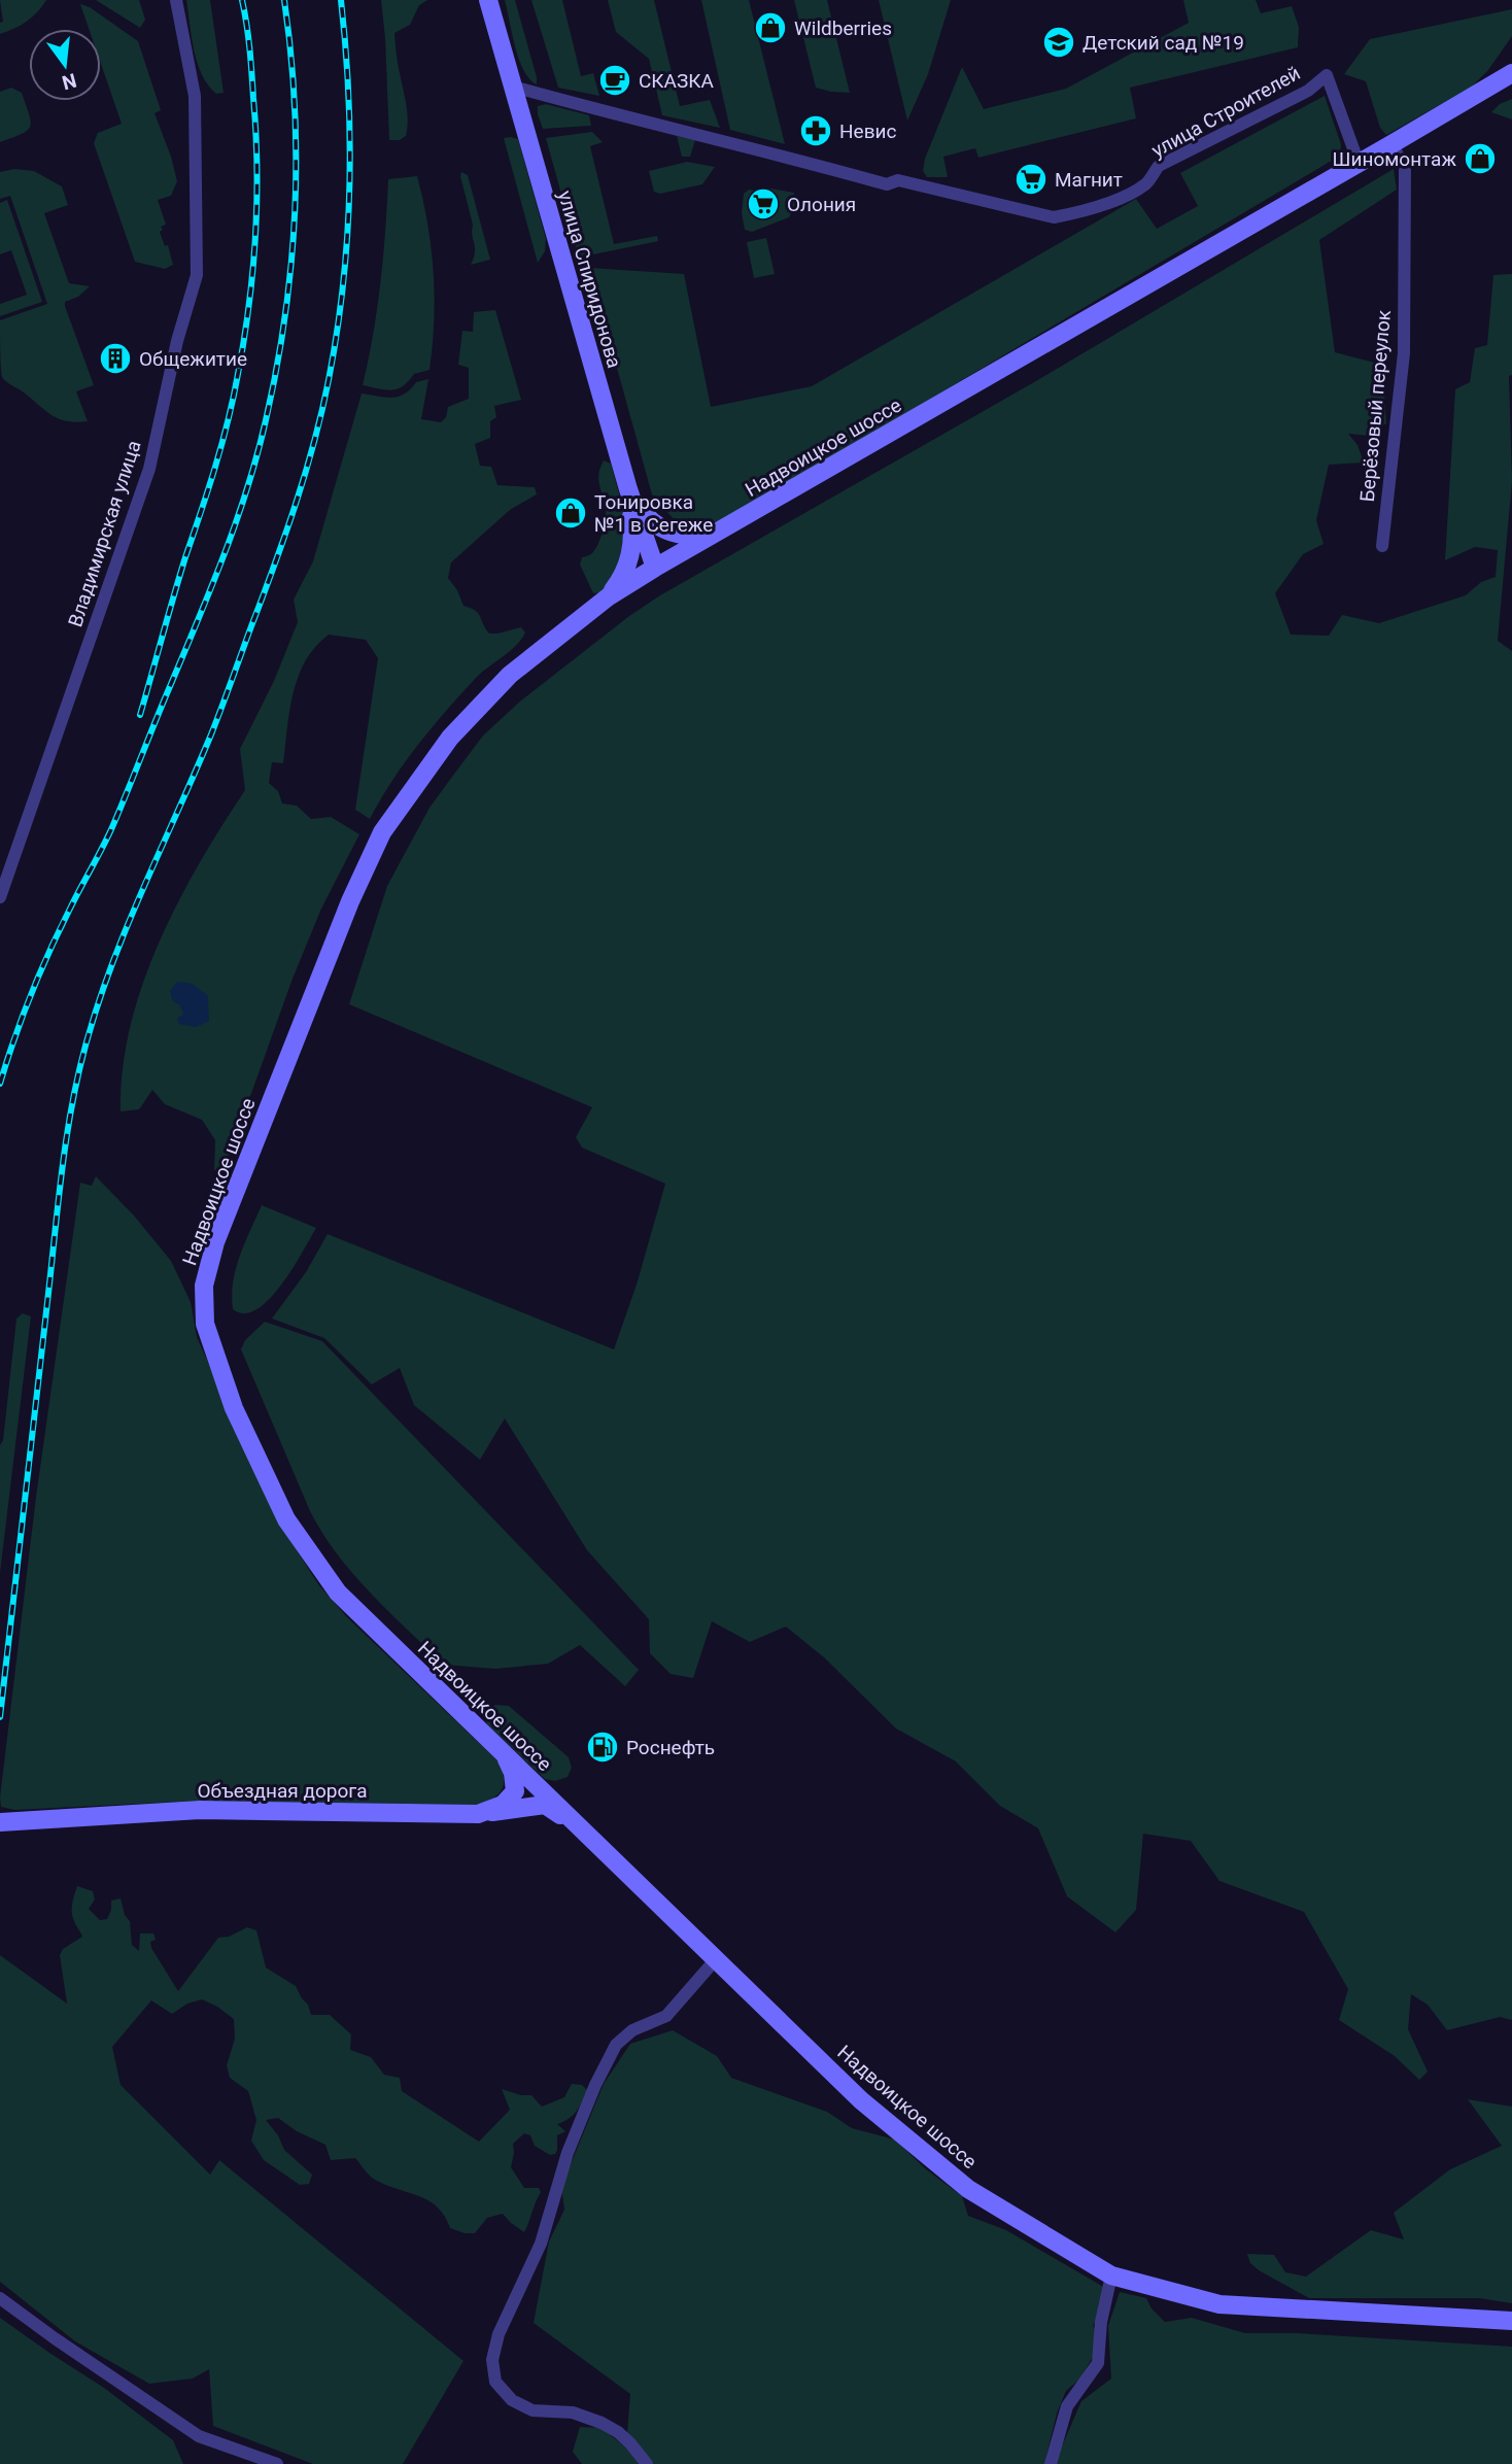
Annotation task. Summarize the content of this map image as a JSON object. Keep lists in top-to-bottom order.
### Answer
{
  "streets": {
    "main road": ["улица Спиридонова", "Надвоицкое шоссе", "Объездная дорога"],
    "street": ["улица Строителей", "Берёзовый переулок", "Владимирская улица"]
  },
  "crossings": [
    ["улица Строителей", "улица Спиридонова"],
    ["улица Строителей", "Надвоицкое шоссе"],
    ["улица Спиридонова", "Надвоицкое шоссе"],
    ["Берёзовый переулок", "Надвоицкое шоссе"],
    ["Надвоицкое шоссе", "Объездная дорога"]
  ],
  "places": {
    "shop": ["Wildberries", "Шиномонтаж", "Тонировка №1 в Сегеже"],
    "school or university": ["Детский сад №19"],
    "cafe": ["СКАЗКА"],
    "pharmacy": ["Невис"],
    "supermarket": ["Магнит", "Олония"],
    "building": ["Общежитие"],
    "fuel station": ["Роснефть"]
  },
  "north": "bottom"
}
